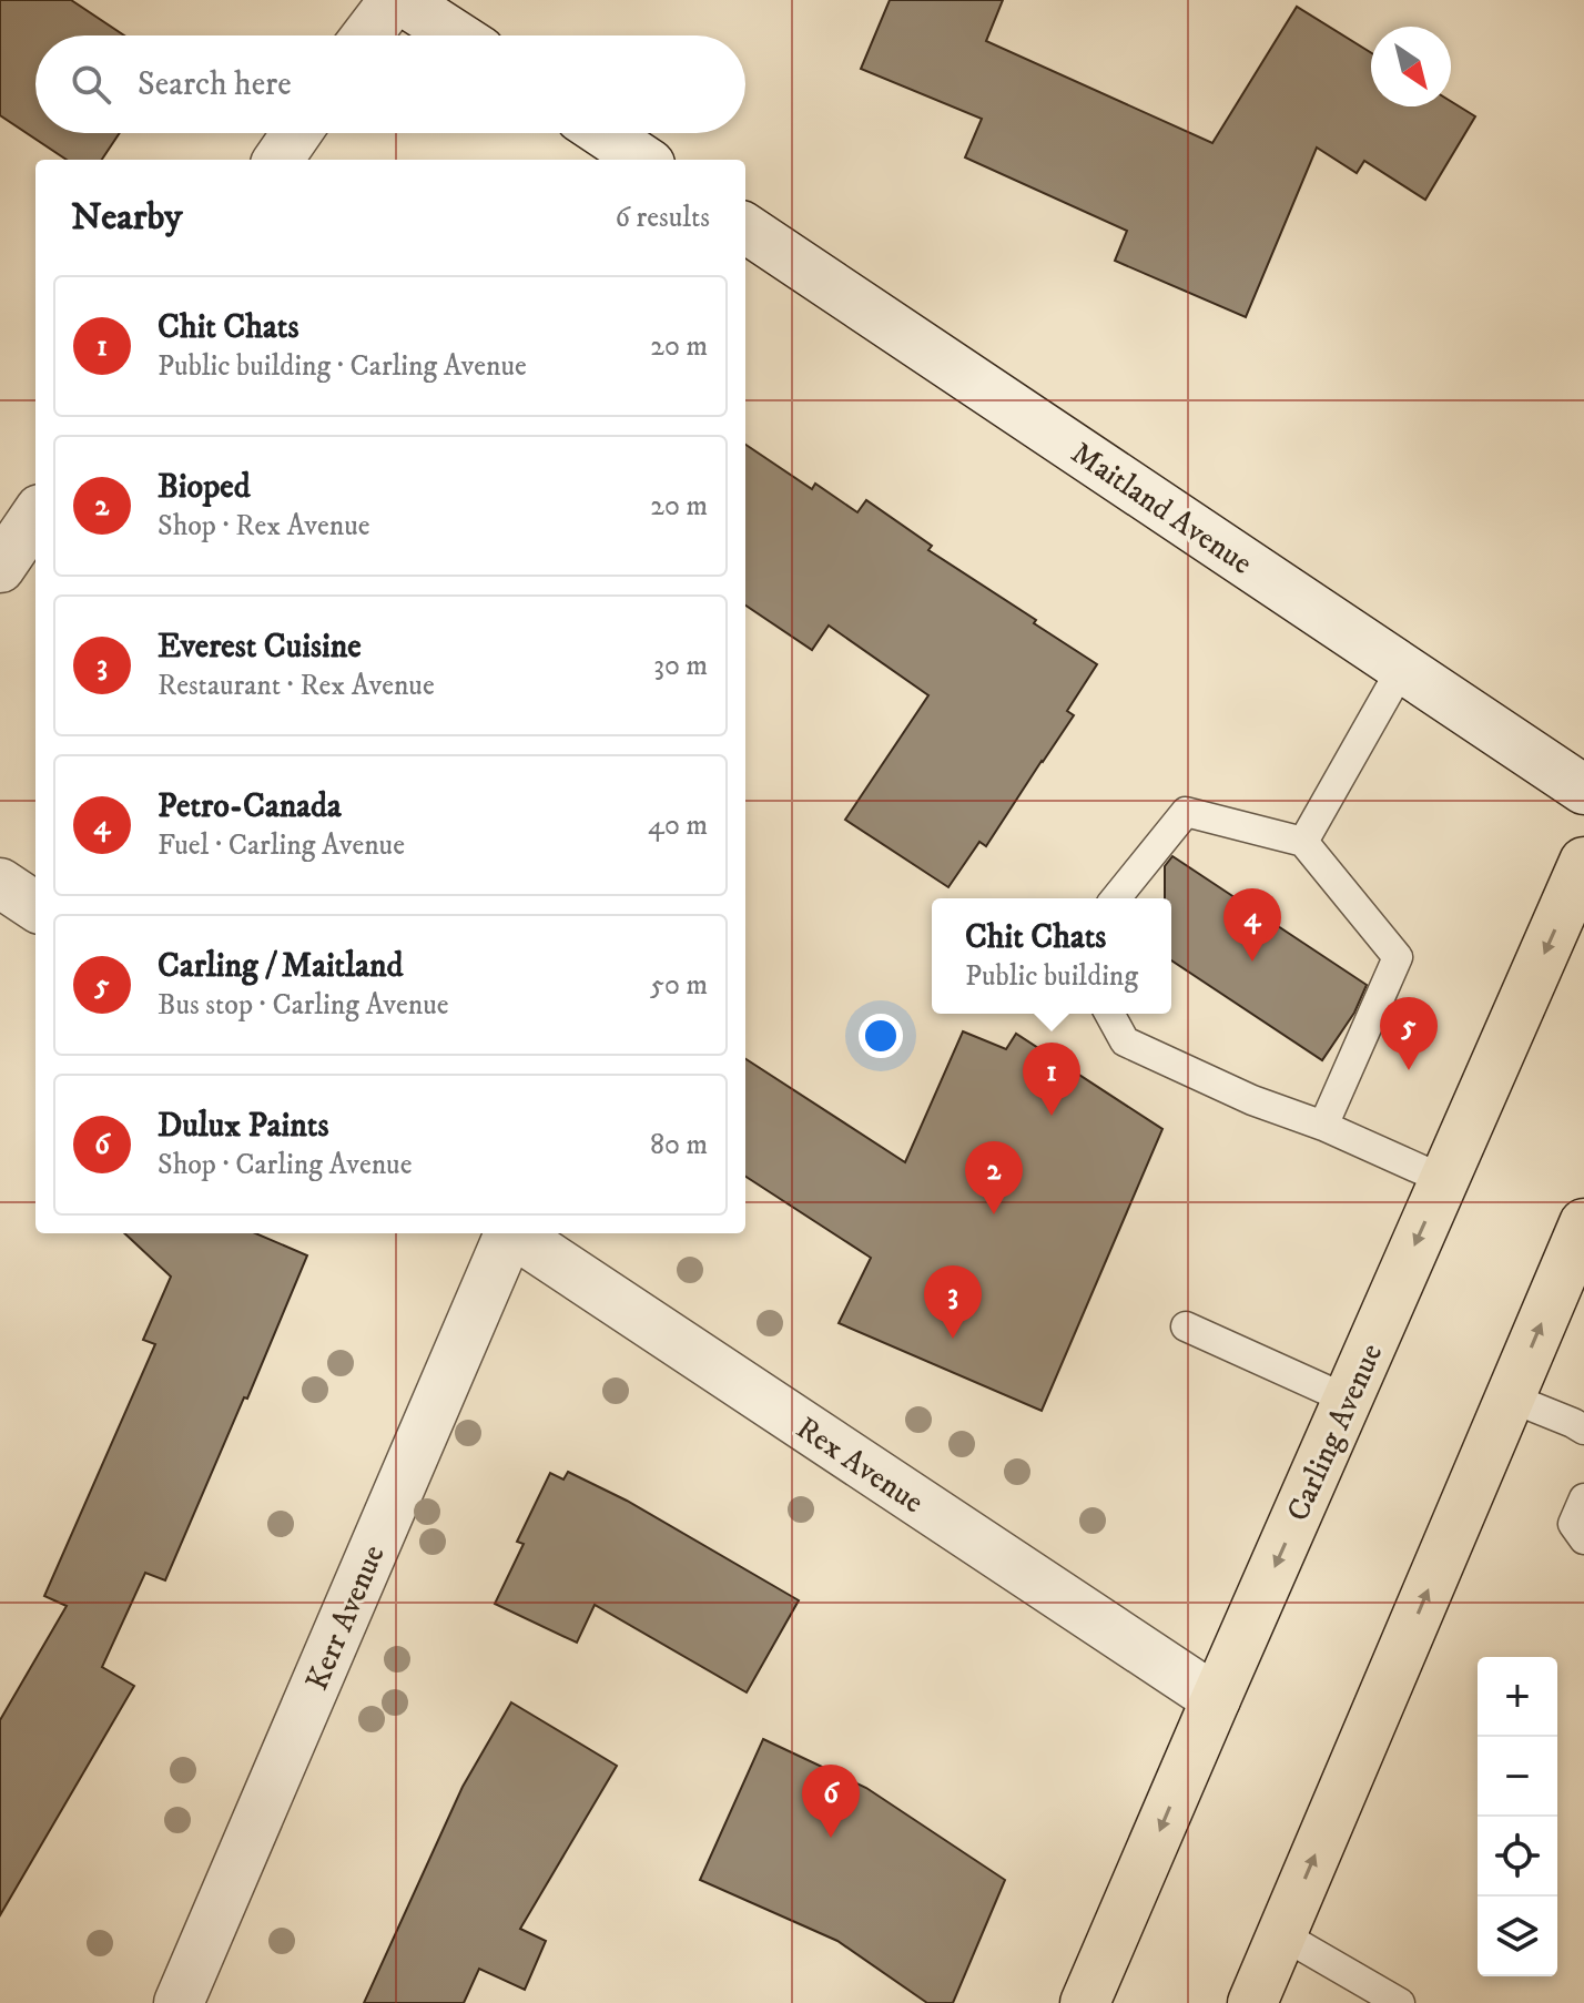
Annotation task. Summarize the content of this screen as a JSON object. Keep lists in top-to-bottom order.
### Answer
{
  "streets": {
    "main road": ["Carling Avenue"],
    "street": ["Maitland Avenue", "Rex Avenue", "Kerr Avenue"]
  },
  "crossings": [
    ["Carling Avenue", "Rex Avenue"]
  ],
  "north": "bottom right",
  "page": {
    "search": "Search here",
    "heading": ["Nearby", "6 results"],
    "list": [
      {
        "mark": "1",
        "name": "Chit Chats",
        "note": "Public building · Carling Avenue",
        "value": "20 m"
      },
      {
        "mark": "2",
        "name": "Bioped",
        "note": "Shop · Rex Avenue",
        "value": "20 m"
      },
      {
        "mark": "3",
        "name": "Everest Cuisine",
        "note": "Restaurant · Rex Avenue",
        "value": "30 m"
      },
      {
        "mark": "4",
        "name": "Petro-Canada",
        "note": "Fuel · Carling Avenue",
        "value": "40 m"
      },
      {
        "mark": "5",
        "name": "Carling / Maitland",
        "note": "Bus stop · Carling Avenue",
        "value": "50 m"
      },
      {
        "mark": "6",
        "name": "Dulux Paints",
        "note": "Shop · Carling Avenue",
        "value": "80 m"
      }
    ],
    "pins": [
      "4",
      "5",
      "1",
      "2",
      "3",
      "6"
    ],
    "popup": ["Chit Chats", "Public building"],
    "map_buttons": ["+", "−"]
  }
}
